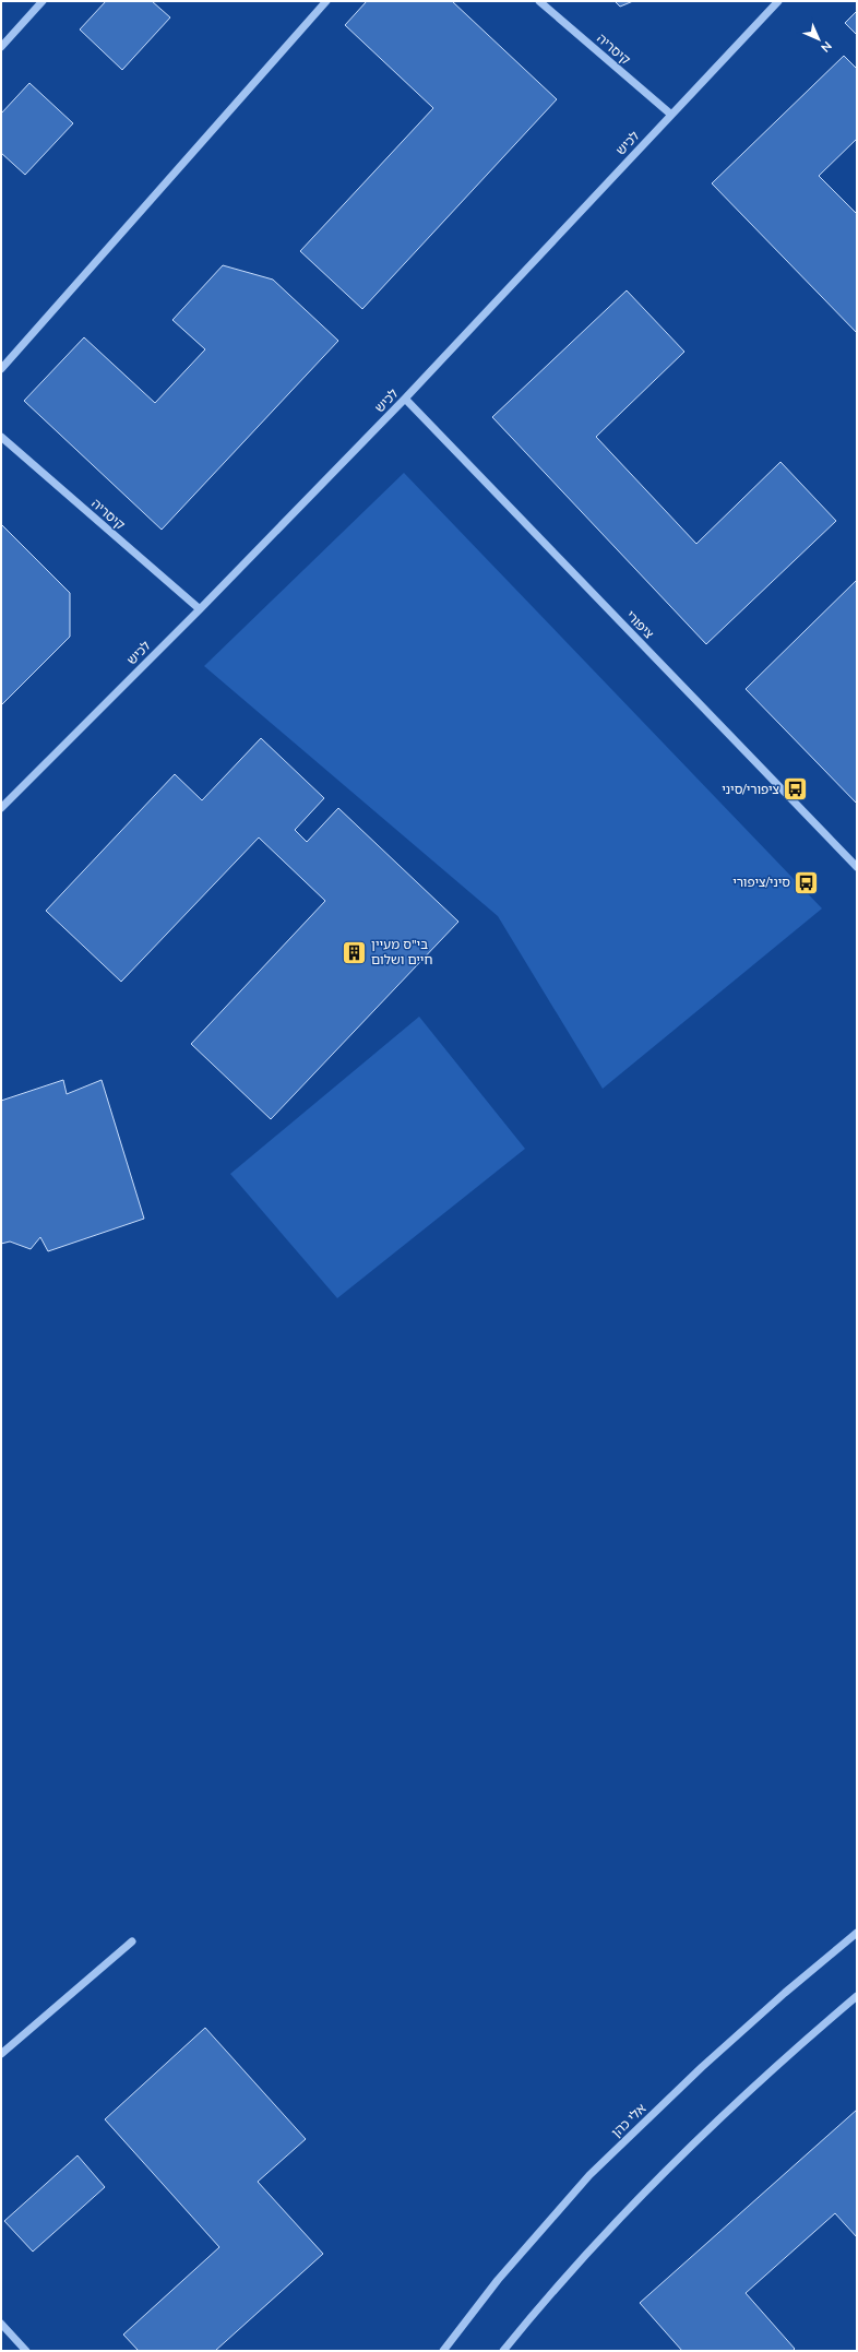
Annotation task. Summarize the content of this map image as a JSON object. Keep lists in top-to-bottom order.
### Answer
{
  "streets": {
    "street": [
      "קיסריה",
      "לכיש",
      "ציפורי",
      "אלי כהן"
    ]
  },
  "crossings": [
    ["קיסריה", "לכיש"],
    ["לכיש", "ציפורי"]
  ],
  "places": {
    "bus stop": ["ציפורי/סיני", "סיני/ציפורי"],
    "building": ["בי\"ס מעיין חיים ושלום"]
  },
  "north": "bottom right"
}
